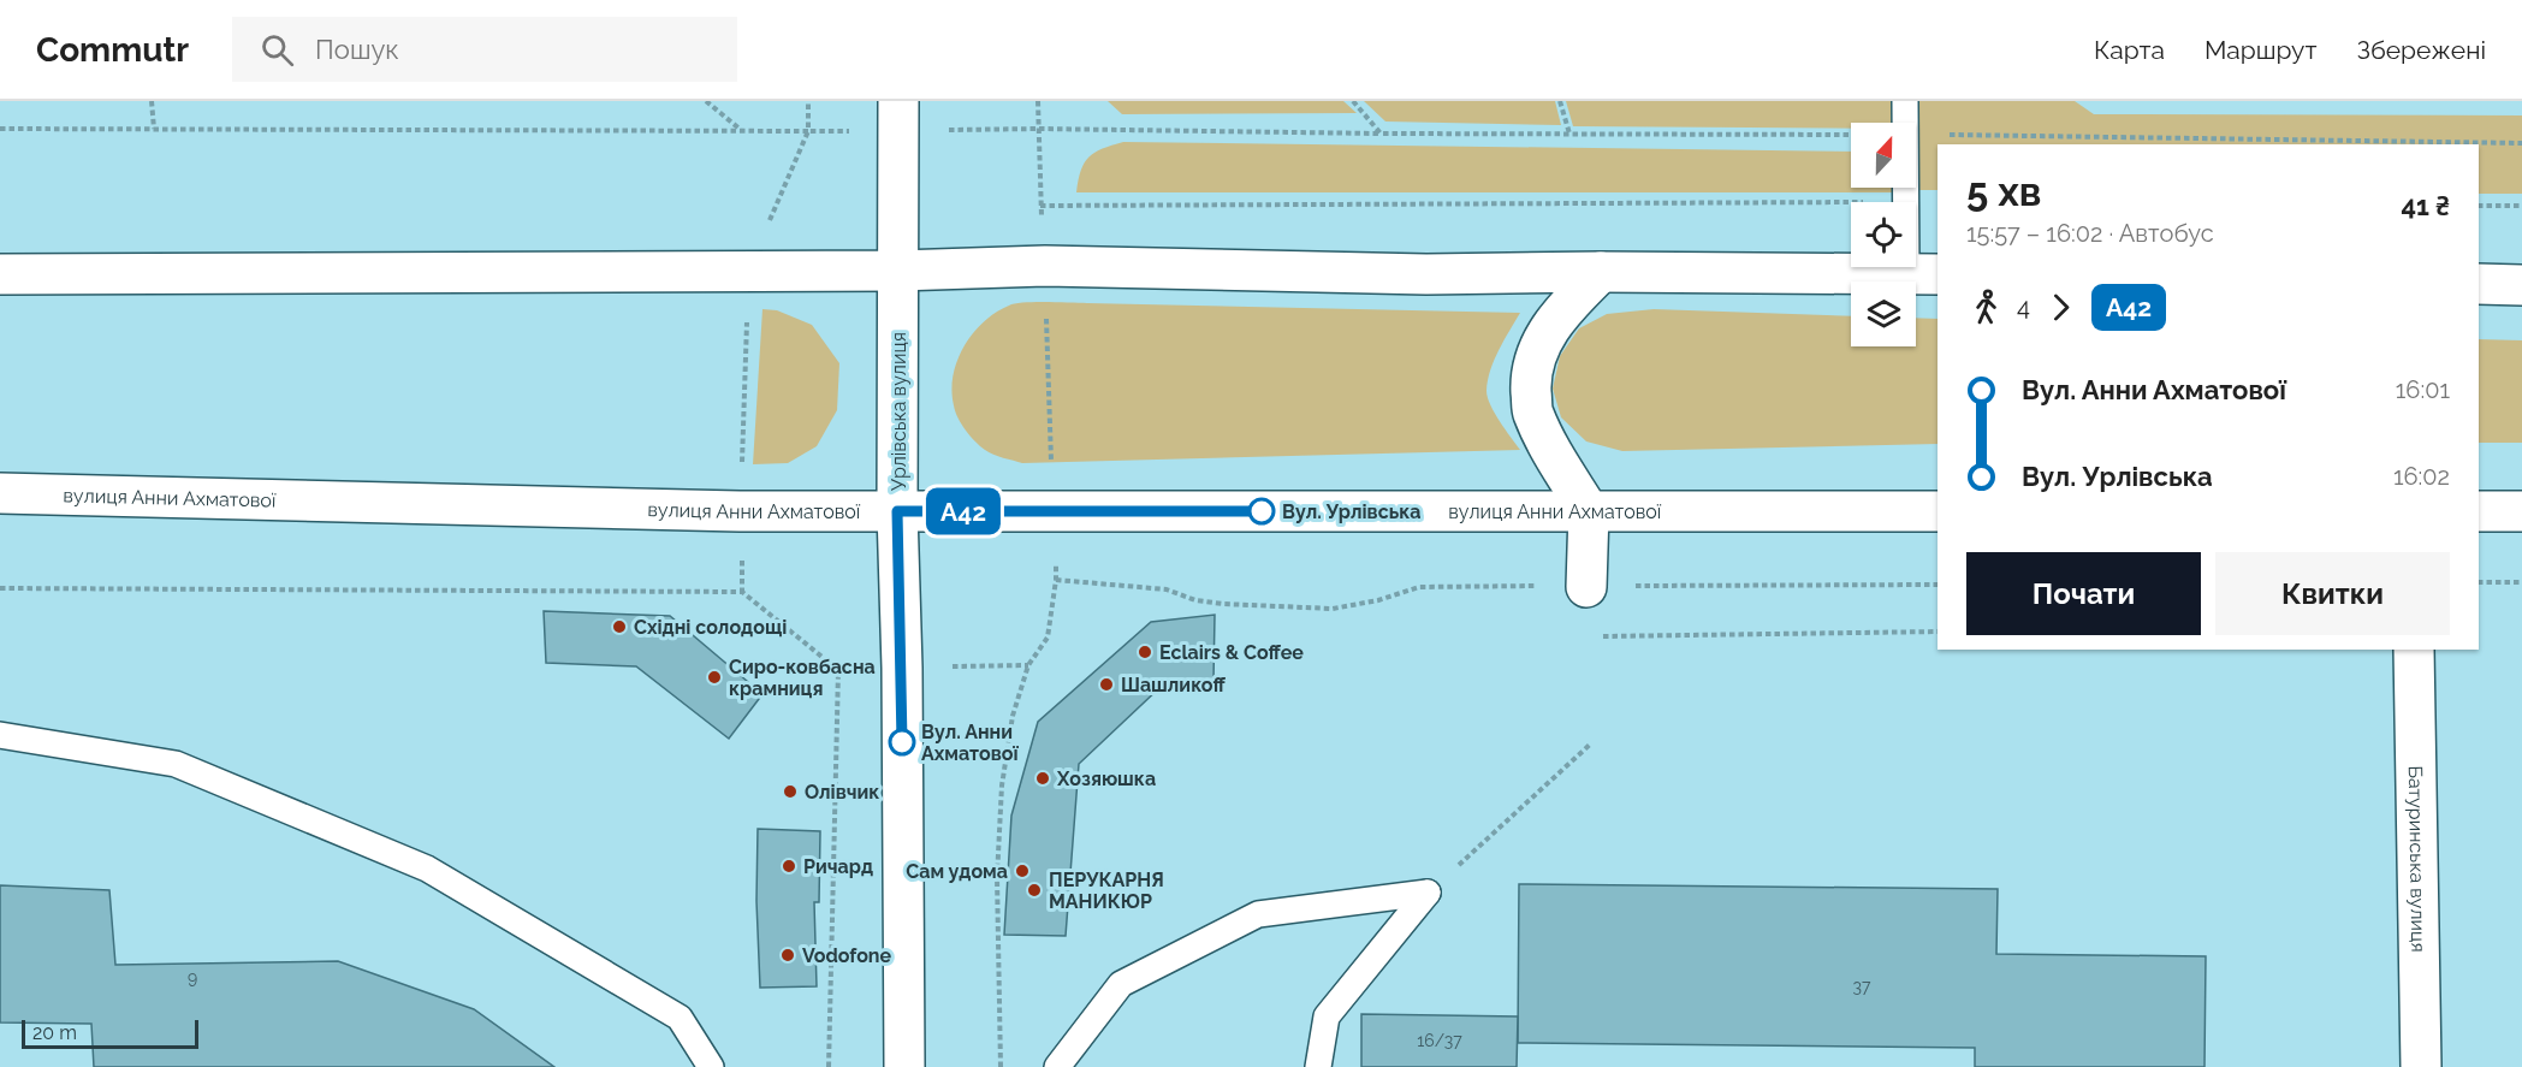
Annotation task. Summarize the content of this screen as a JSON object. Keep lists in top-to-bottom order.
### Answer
{
  "streets": {
    "main road": ["Урлівська вулиця", "вулиця Анни Ахматової", "Батуринська вулиця"]
  },
  "crossings": [
    ["Урлівська вулиця", "вулиця Анни Ахматової"]
  ],
  "places": [
    "Вул. Урлівська",
    "Східні солодощі",
    "Eclairs & Coffee",
    "Сиро-ковбасна крамниця",
    "Шашликоff",
    "Вул. Анни Ахматової",
    "Хозяюшка",
    "Олівчик",
    "Ричард",
    "Сам удома",
    "ПЕРУКАРНЯ МАНИКЮР",
    "Vodofone"
  ],
  "lines": ["bus line А42"],
  "house_numbers": ["9", "37", "16/37"],
  "scale_bar": "20 m",
  "north": "top",
  "page": {
    "header": "Commutr",
    "search": "Пошук",
    "nav": ["Карта", "Маршрут", "Збережені"],
    "on_map": "А42",
    "heading": ["5 хв", "15:57 – 16:02 · Автобус", "41 ₴"],
    "legs": ["4", "А42"],
    "list": [
      {
        "name": "Вул. Анни Ахматової",
        "value": "16:01"
      },
      {
        "name": "Вул. Урлівська",
        "value": "16:02"
      }
    ],
    "buttons": ["Почати", "Квитки"],
    "scale": "20 m"
  }
}
